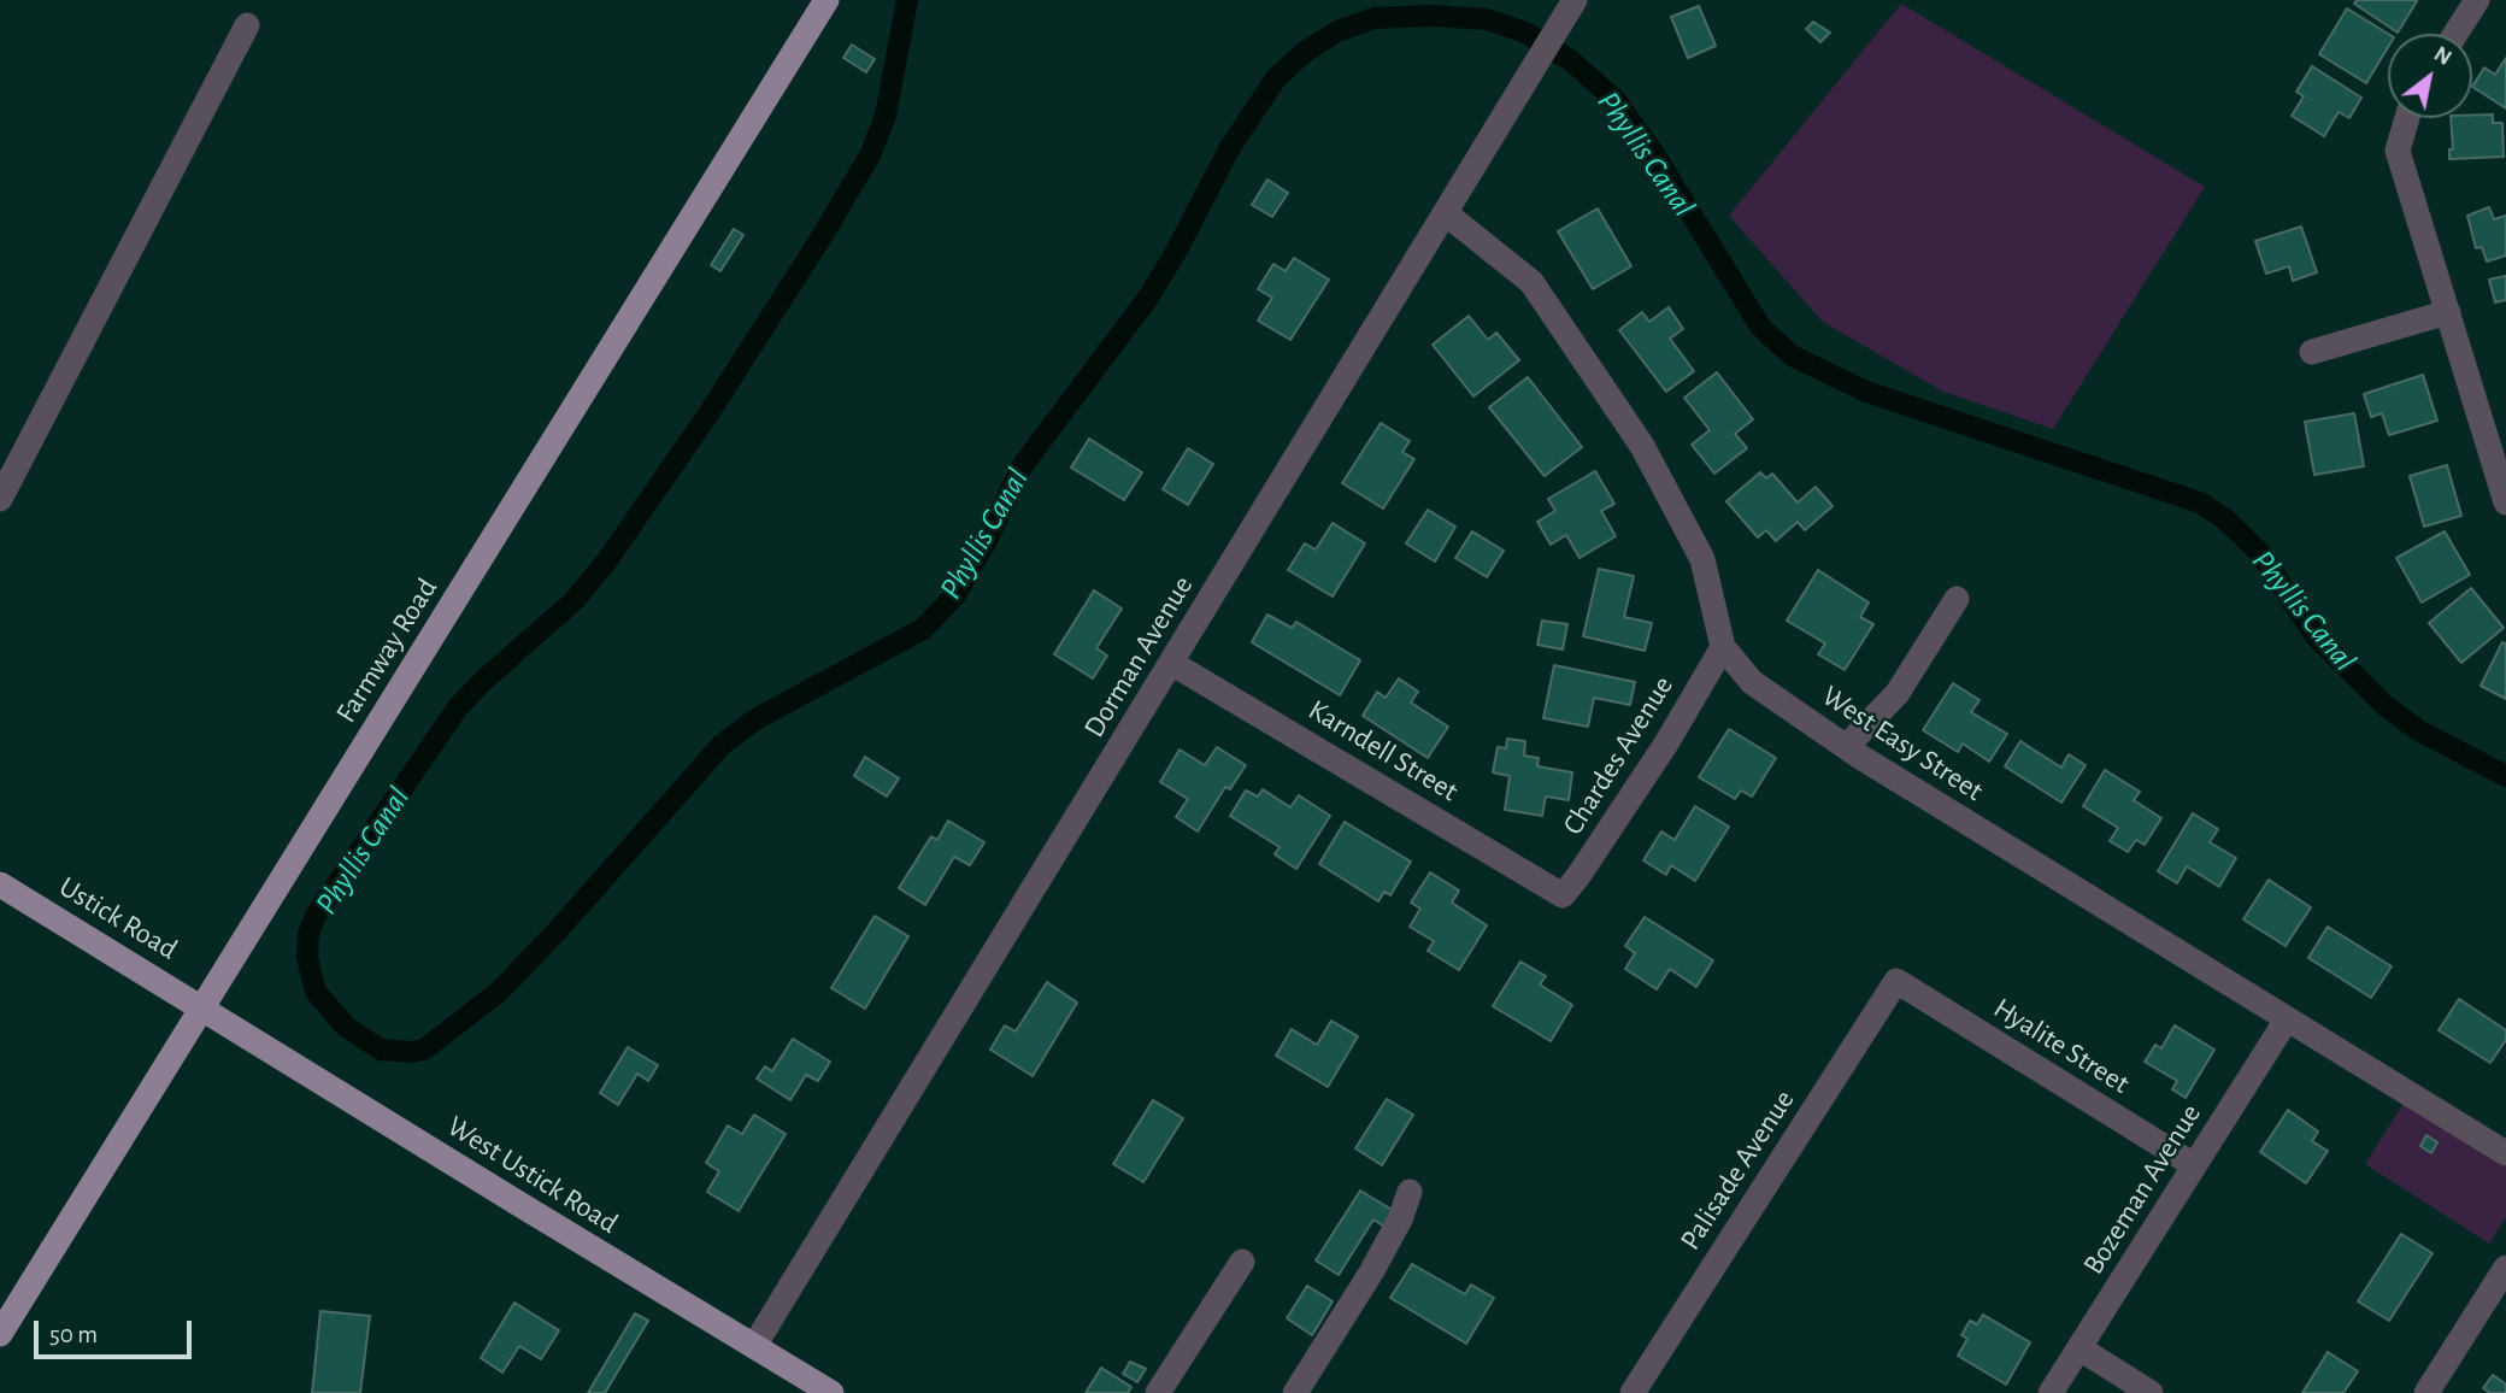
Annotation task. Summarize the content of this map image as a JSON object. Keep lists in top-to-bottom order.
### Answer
{
  "streets": {
    "main road": ["Farmway Road", "Ustick Road", "West Ustick Road"],
    "street": [
      "Dorman Avenue",
      "West Easy Street",
      "Karndell Street",
      "Chardes Avenue",
      "Hyalite Street",
      "Palisade Avenue",
      "Bozeman Avenue"
    ]
  },
  "crossings": [
    ["Farmway Road", "Ustick Road"],
    ["Farmway Road", "West Ustick Road"],
    ["Dorman Avenue", "West Easy Street"],
    ["Dorman Avenue", "Karndell Street"],
    ["Dorman Avenue", "West Ustick Road"],
    ["West Easy Street", "Chardes Avenue"],
    ["West Easy Street", "Bozeman Avenue"],
    ["Karndell Street", "Chardes Avenue"],
    ["Ustick Road", "West Ustick Road"],
    ["Hyalite Street", "Palisade Avenue"],
    ["Hyalite Street", "Bozeman Avenue"]
  ],
  "water": ["Phyllis Canal"],
  "scale_bar": "50 m",
  "north": "top right"
}
